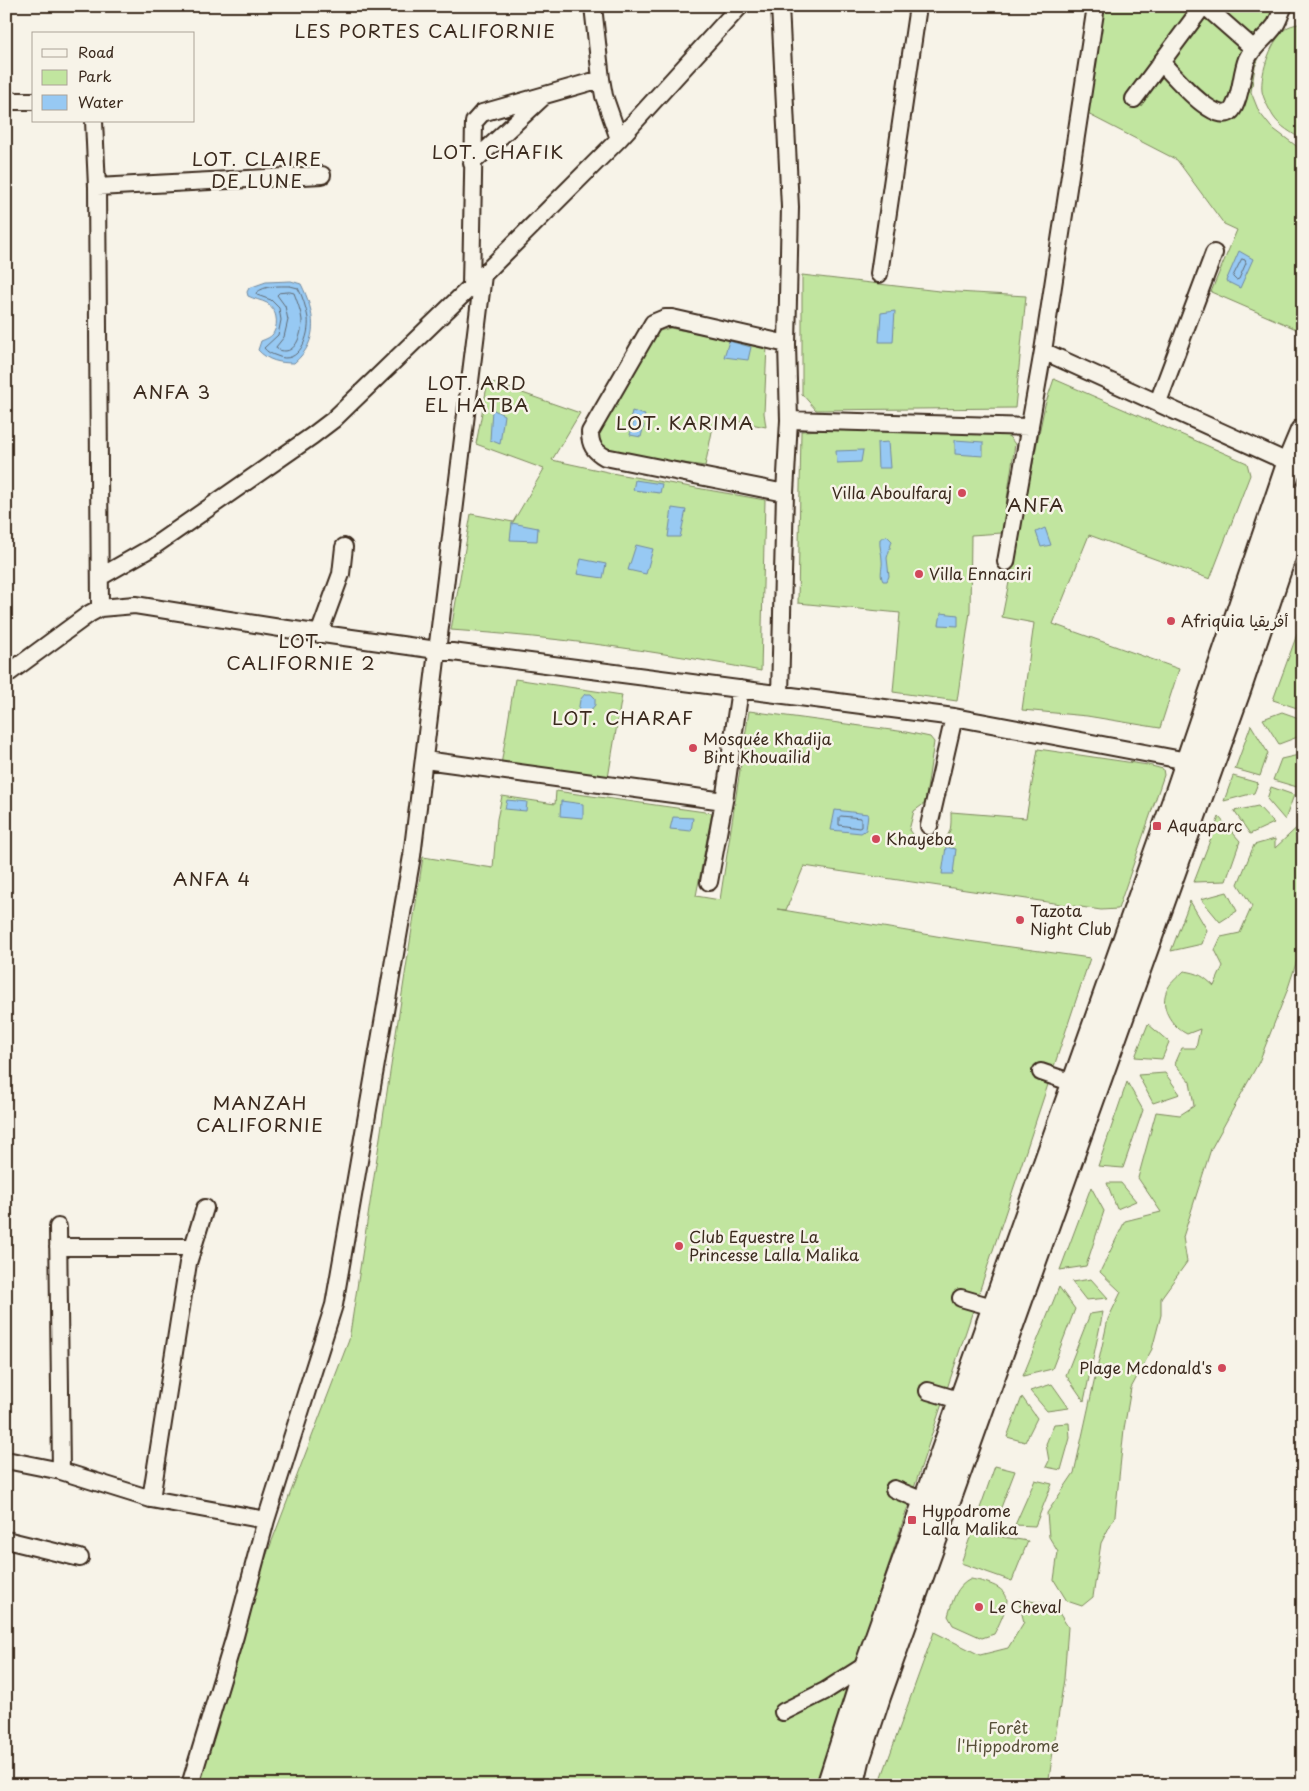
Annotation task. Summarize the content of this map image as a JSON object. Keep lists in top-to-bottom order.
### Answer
{
  "districts": [
    "LES PORTES CALIFORNIE",
    "LOT. CHAFIK",
    "LOT. CLAIRE DE LUNE",
    "LOT. ARD EL HATBA",
    "ANFA 3",
    "LOT. KARIMA",
    "ANFA",
    "LOT. CALIFORNIE 2",
    "LOT. CHARAF",
    "ANFA 4",
    "MANZAH CALIFORNIE"
  ],
  "parks": ["Forêt l'Hippodrome"],
  "places": {
    "other": [
      "Villa Aboulfaraj",
      "Villa Ennaciri",
      "Afriquia أفريقيا",
      "Mosquée Khadija Bint Khouailid",
      "Khayeba",
      "Tazota Night Club",
      "Club Equestre La Princesse Lalla Malika",
      "Plage Mcdonald's",
      "Le Cheval"
    ],
    "transit": ["Aquaparc", "Hypodrome Lalla Malika"]
  },
  "legend": ["Road", "Park", "Water"]
}
